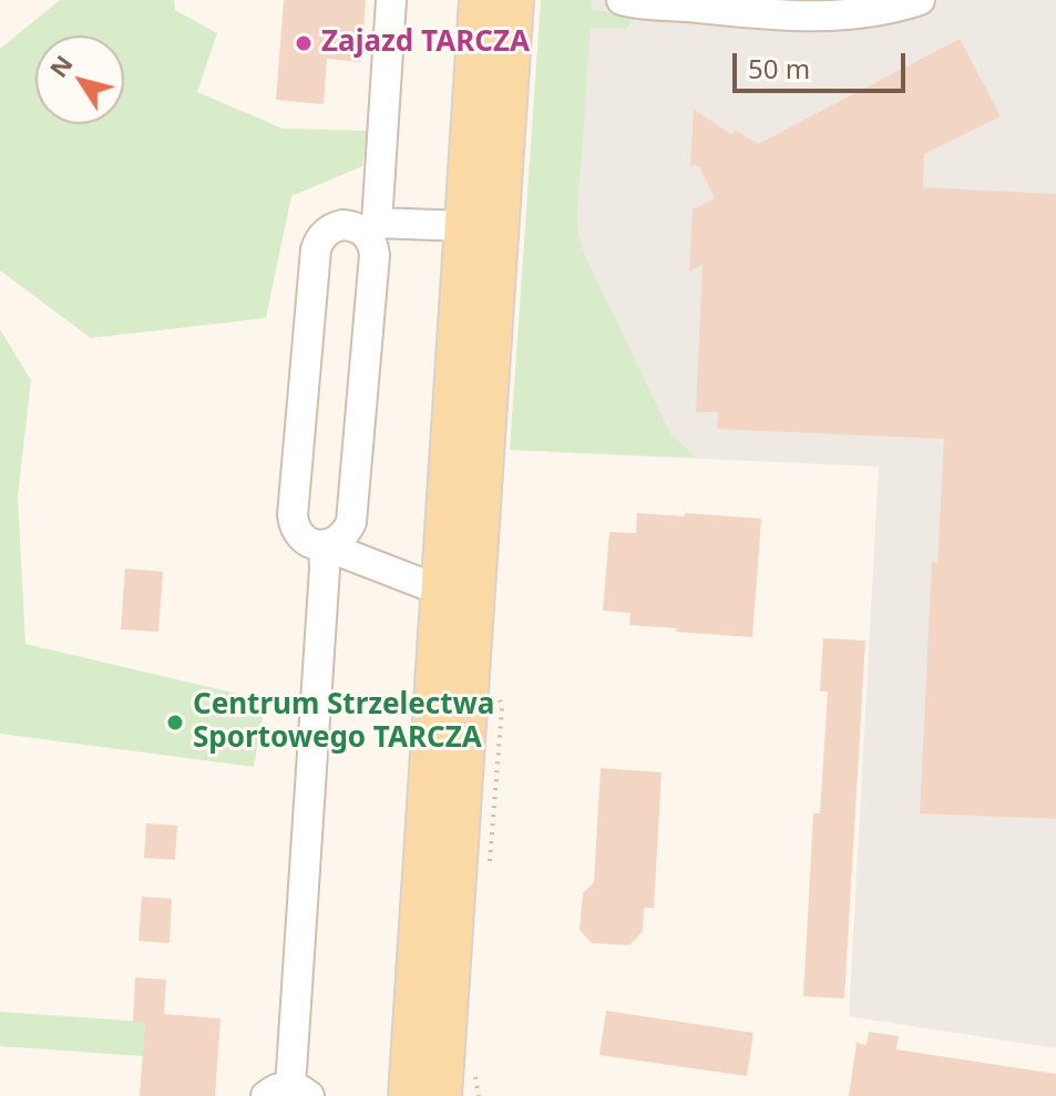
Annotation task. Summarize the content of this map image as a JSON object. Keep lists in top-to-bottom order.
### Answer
{
  "places": ["Zajazd TARCZA", "Centrum Strzelectwa Sportowego TARCZA"],
  "scale_bar": "50 m",
  "north": "top left"
}
